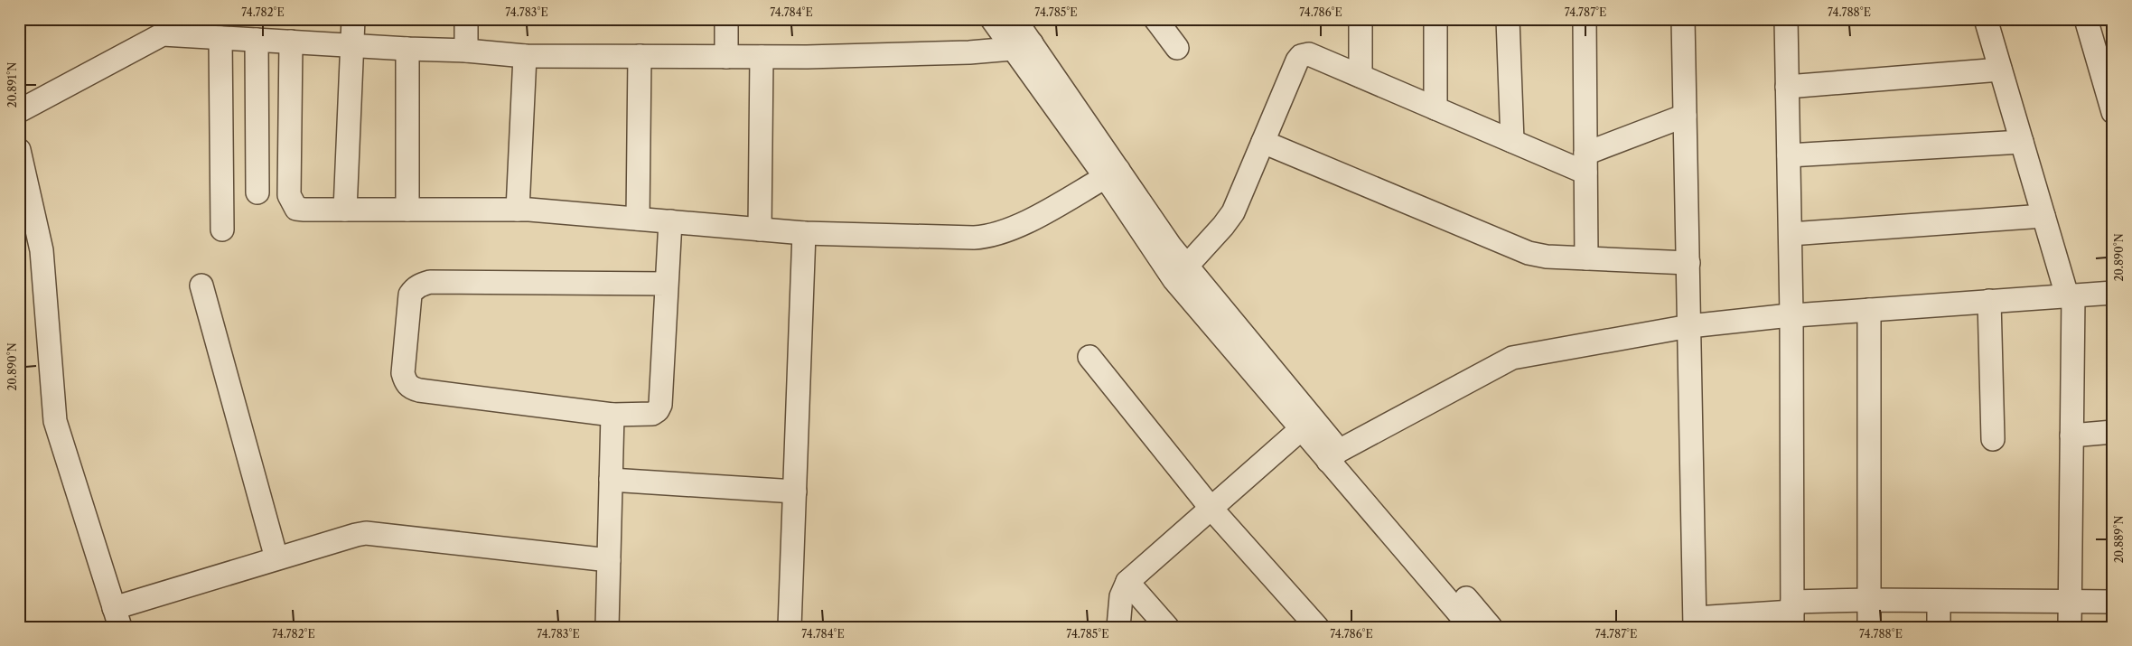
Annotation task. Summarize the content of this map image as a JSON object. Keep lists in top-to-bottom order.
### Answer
{
  "coordinates": [
    "74.782°E",
    "74.783°E",
    "74.784°E",
    "74.785°E",
    "74.786°E",
    "74.787°E",
    "74.788°E",
    "20.891°N",
    "20.890°N",
    "20.889°N"
  ]
}
